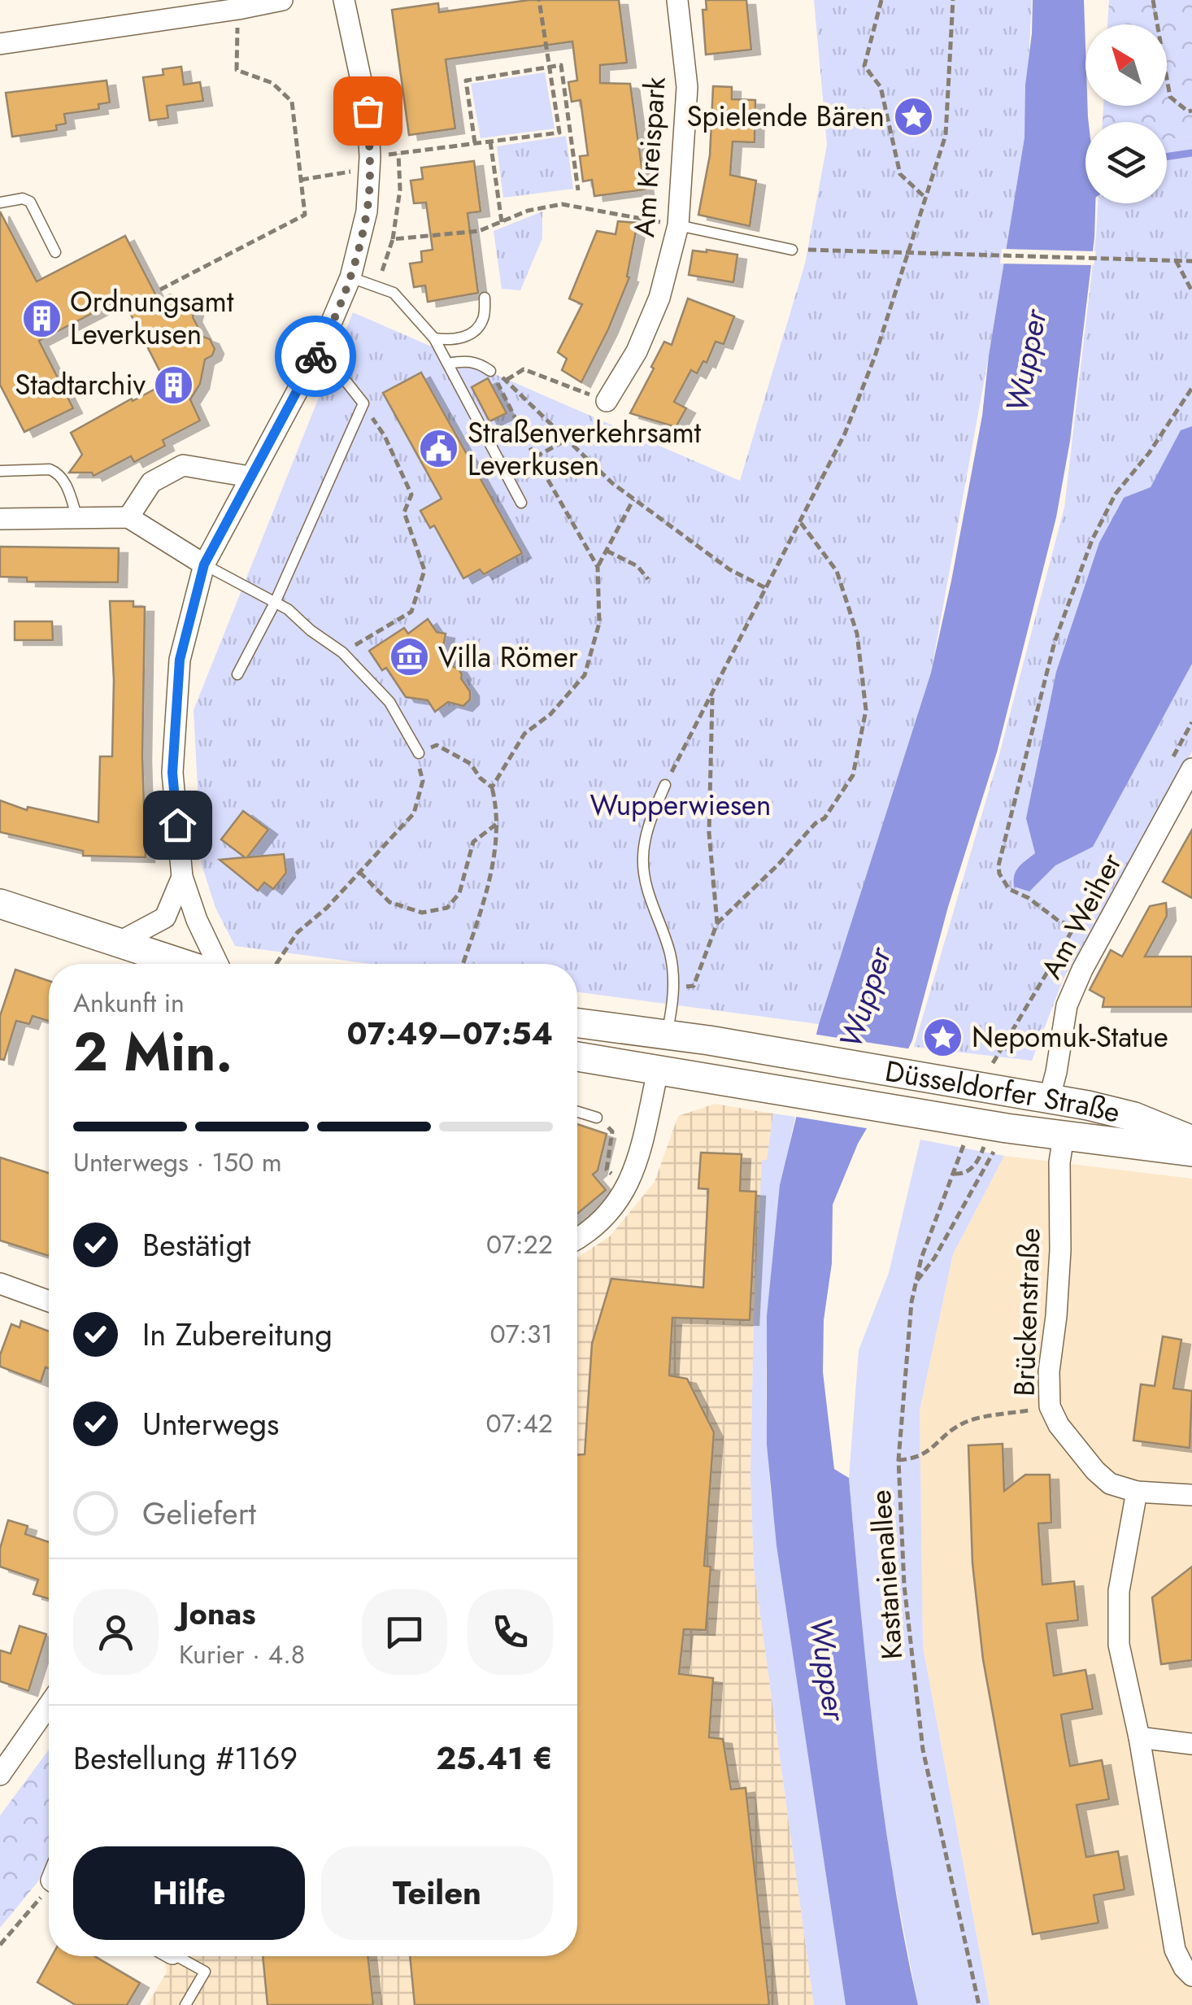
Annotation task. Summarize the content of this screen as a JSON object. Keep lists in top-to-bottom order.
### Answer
{
  "streets": {
    "main road": ["Düsseldorfer Straße"],
    "street": ["Am Kreispark", "Am Weiher", "Brückenstraße"],
    "path": ["Kastanienallee"]
  },
  "crossings": [
    ["Am Weiher", "Düsseldorfer Straße"],
    ["Düsseldorfer Straße", "Brückenstraße"]
  ],
  "water": ["Wupper"],
  "parks": ["Wupperwiesen"],
  "places": {
    "place": ["Spielende Bären", "Nepomuk-Statue"],
    "building": ["Ordnungsamt Leverkusen", "Stadtarchiv"],
    "public building": ["Straßenverkehrsamt Leverkusen"],
    "museum": ["Villa Römer"]
  },
  "north": "top left",
  "page": {
    "heading": ["2 Min.", "Ankunft in", "07:49–07:54"],
    "panel": [
      "Jonas",
      "Kurier · 4.8",
      "Bestellung #1169",
      "25.41 €"
    ],
    "bar": "Unterwegs · 150 m",
    "list": [
      ["Bestätigt", "07:22"],
      ["In Zubereitung", "07:31"],
      ["Unterwegs", "07:42"],
      "Geliefert"
    ],
    "buttons": ["Hilfe", "Teilen"]
  }
}
